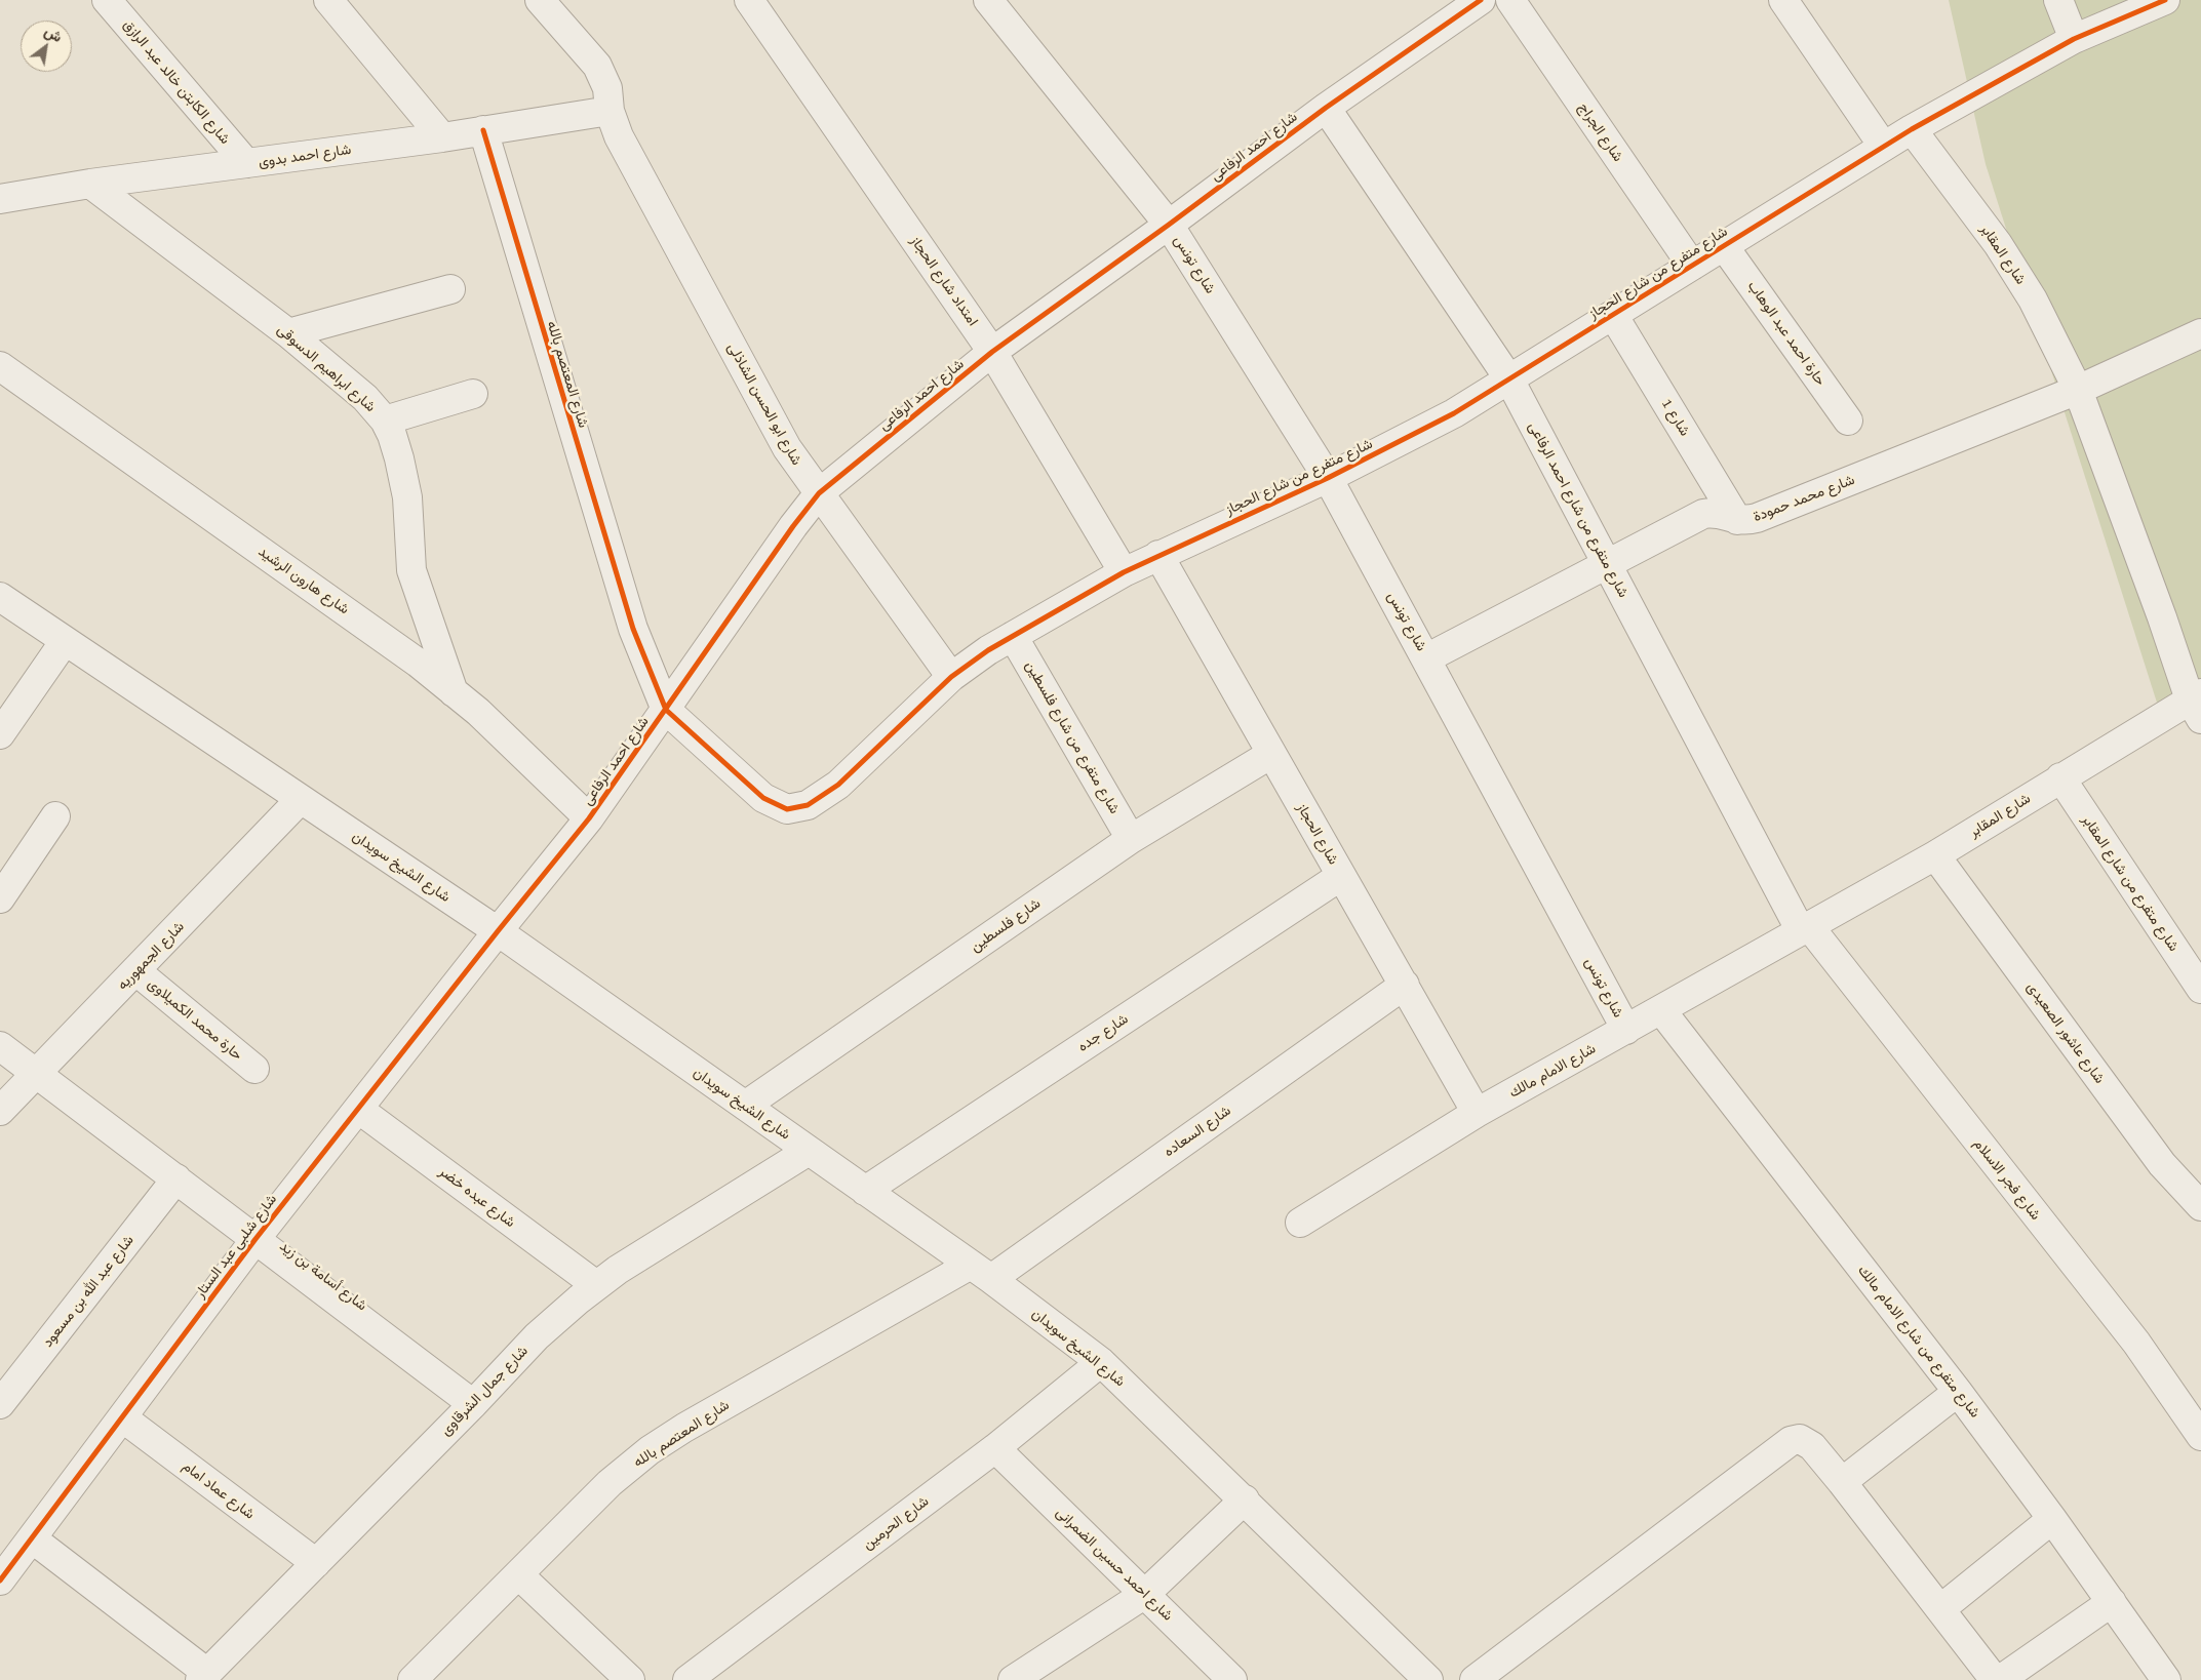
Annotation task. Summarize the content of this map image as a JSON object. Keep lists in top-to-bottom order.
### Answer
{
  "streets": {
    "street": [
      "شارع الكابتن خالد عبد الرازق",
      "شارع الجراج",
      "شارع احمد الرفاعى",
      "شارع احمد بدوى",
      "شارع المقابر",
      "شارع تونس",
      "شارع متفرع من شارع الحجاز",
      "امتداد شارع الحجاز",
      "حارة احمد عبد الوهاب",
      "شارع ابراهيم الدسوقى",
      "شارع المعتصم بالله",
      "شارع ابو الحسن الشاذلى",
      "شارع 1",
      "شارع محمد حمودة",
      "شارع متفرع من شارع احمد الرفاعى",
      "شارع هارون الرشيد",
      "شارع متفرع من شارع فلسطين",
      "شارع الحجاز",
      "شارع الشيخ سويدان",
      "شارع متفرع من شارع المقابر",
      "شارع فلسطين",
      "شارع الجمهوريه",
      "حارة محمد الكميلاوى",
      "شارع جده",
      "شارع عاشور الصعيدى",
      "شارع الامام مالك",
      "شارع السعاده",
      "شارع فجر الاسلام",
      "شارع عبده خضر",
      "شارع شلبى عبد الستار",
      "شارع أسامة بن زيد",
      "شارع عبد الله بن مسعود",
      "شارع متفرع من شارع الامام مالك",
      "شارع جمال الشرقاوى",
      "شارع عماد امام",
      "شارع الحرمين",
      "شارع احمد حسين الضمرانى"
    ]
  },
  "crossings": [
    ["شارع الكابتن خالد عبد الرازق", "شارع احمد بدوى"],
    ["شارع الجراج", "شارع متفرع من شارع الحجاز"],
    ["شارع احمد الرفاعى", "شارع تونس"],
    ["شارع احمد الرفاعى", "شارع متفرع من شارع الحجاز"],
    ["شارع احمد الرفاعى", "امتداد شارع الحجاز"],
    ["شارع احمد الرفاعى", "شارع المعتصم بالله"],
    ["شارع احمد الرفاعى", "شارع ابو الحسن الشاذلى"],
    ["شارع احمد الرفاعى", "شارع متفرع من شارع احمد الرفاعى"],
    ["شارع احمد الرفاعى", "شارع هارون الرشيد"],
    ["شارع احمد الرفاعى", "شارع الشيخ سويدان"],
    ["شارع احمد الرفاعى", "شارع شلبى عبد الستار"],
    ["شارع احمد بدوى", "شارع ابراهيم الدسوقى"],
    ["شارع احمد بدوى", "شارع المعتصم بالله"],
    ["شارع احمد بدوى", "شارع ابو الحسن الشاذلى"],
    ["شارع المقابر", "شارع متفرع من شارع الحجاز"],
    ["شارع المقابر", "شارع محمد حمودة"],
    ["شارع المقابر", "شارع متفرع من شارع احمد الرفاعى"],
    ["شارع المقابر", "شارع متفرع من شارع المقابر"],
    ["شارع المقابر", "شارع عاشور الصعيدى"],
    ["شارع المقابر", "شارع الامام مالك"],
    ["شارع المقابر", "شارع فجر الاسلام"],
    ["شارع تونس", "شارع متفرع من شارع الحجاز"],
    ["شارع تونس", "شارع محمد حمودة"],
    ["شارع تونس", "شارع الامام مالك"],
    ["شارع متفرع من شارع الحجاز", "امتداد شارع الحجاز"],
    ["شارع متفرع من شارع الحجاز", "حارة احمد عبد الوهاب"],
    ["شارع متفرع من شارع الحجاز", "شارع المعتصم بالله"],
    ["شارع متفرع من شارع الحجاز", "شارع ابو الحسن الشاذلى"],
    ["شارع متفرع من شارع الحجاز", "شارع 1"],
    ["شارع متفرع من شارع الحجاز", "شارع متفرع من شارع احمد الرفاعى"],
    ["شارع متفرع من شارع الحجاز", "شارع متفرع من شارع فلسطين"],
    ["شارع متفرع من شارع الحجاز", "شارع الحجاز"],
    ["شارع ابراهيم الدسوقى", "شارع هارون الرشيد"],
    ["شارع المعتصم بالله", "شارع الشيخ سويدان"],
    ["شارع المعتصم بالله", "شارع السعاده"],
    ["شارع 1", "شارع محمد حمودة"],
    ["شارع محمد حمودة", "شارع متفرع من شارع احمد الرفاعى"],
    ["شارع متفرع من شارع احمد الرفاعى", "شارع الامام مالك"],
    ["شارع متفرع من شارع احمد الرفاعى", "شارع فجر الاسلام"],
    ["شارع متفرع من شارع فلسطين", "شارع فلسطين"],
    ["شارع الحجاز", "شارع فلسطين"],
    ["شارع الحجاز", "شارع جده"],
    ["شارع الحجاز", "شارع الامام مالك"],
    ["شارع الحجاز", "شارع السعاده"],
    ["شارع الشيخ سويدان", "شارع فلسطين"],
    ["شارع الشيخ سويدان", "شارع الجمهوريه"],
    ["شارع الشيخ سويدان", "شارع جده"],
    ["شارع الشيخ سويدان", "شارع السعاده"],
    ["شارع الشيخ سويدان", "شارع شلبى عبد الستار"],
    ["شارع الشيخ سويدان", "شارع جمال الشرقاوى"],
    ["شارع الشيخ سويدان", "شارع الحرمين"],
    ["شارع الجمهوريه", "حارة محمد الكميلاوى"],
    ["شارع الجمهوريه", "شارع أسامة بن زيد"],
    ["شارع الامام مالك", "شارع فجر الاسلام"],
    ["شارع الامام مالك", "شارع متفرع من شارع الامام مالك"],
    ["شارع عبده خضر", "شارع شلبى عبد الستار"],
    ["شارع عبده خضر", "شارع جمال الشرقاوى"],
    ["شارع شلبى عبد الستار", "شارع أسامة بن زيد"],
    ["شارع شلبى عبد الستار", "شارع عماد امام"],
    ["شارع أسامة بن زيد", "شارع عبد الله بن مسعود"],
    ["شارع أسامة بن زيد", "شارع جمال الشرقاوى"],
    ["شارع جمال الشرقاوى", "شارع عماد امام"],
    ["شارع الحرمين", "شارع احمد حسين الضمرانى"]
  ],
  "north": "top right"
}
